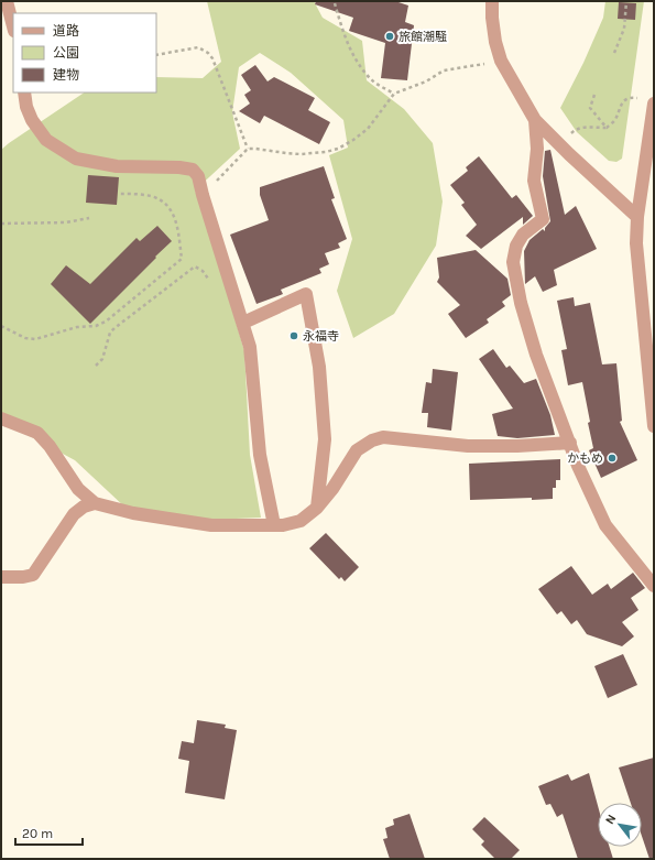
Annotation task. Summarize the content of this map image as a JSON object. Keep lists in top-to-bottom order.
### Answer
{
  "places": ["旅館潮騒", "永福寺", "かもめ"],
  "legend": ["道路", "公園", "建物"],
  "scale_bar": "20 m",
  "north": "top left"
}
